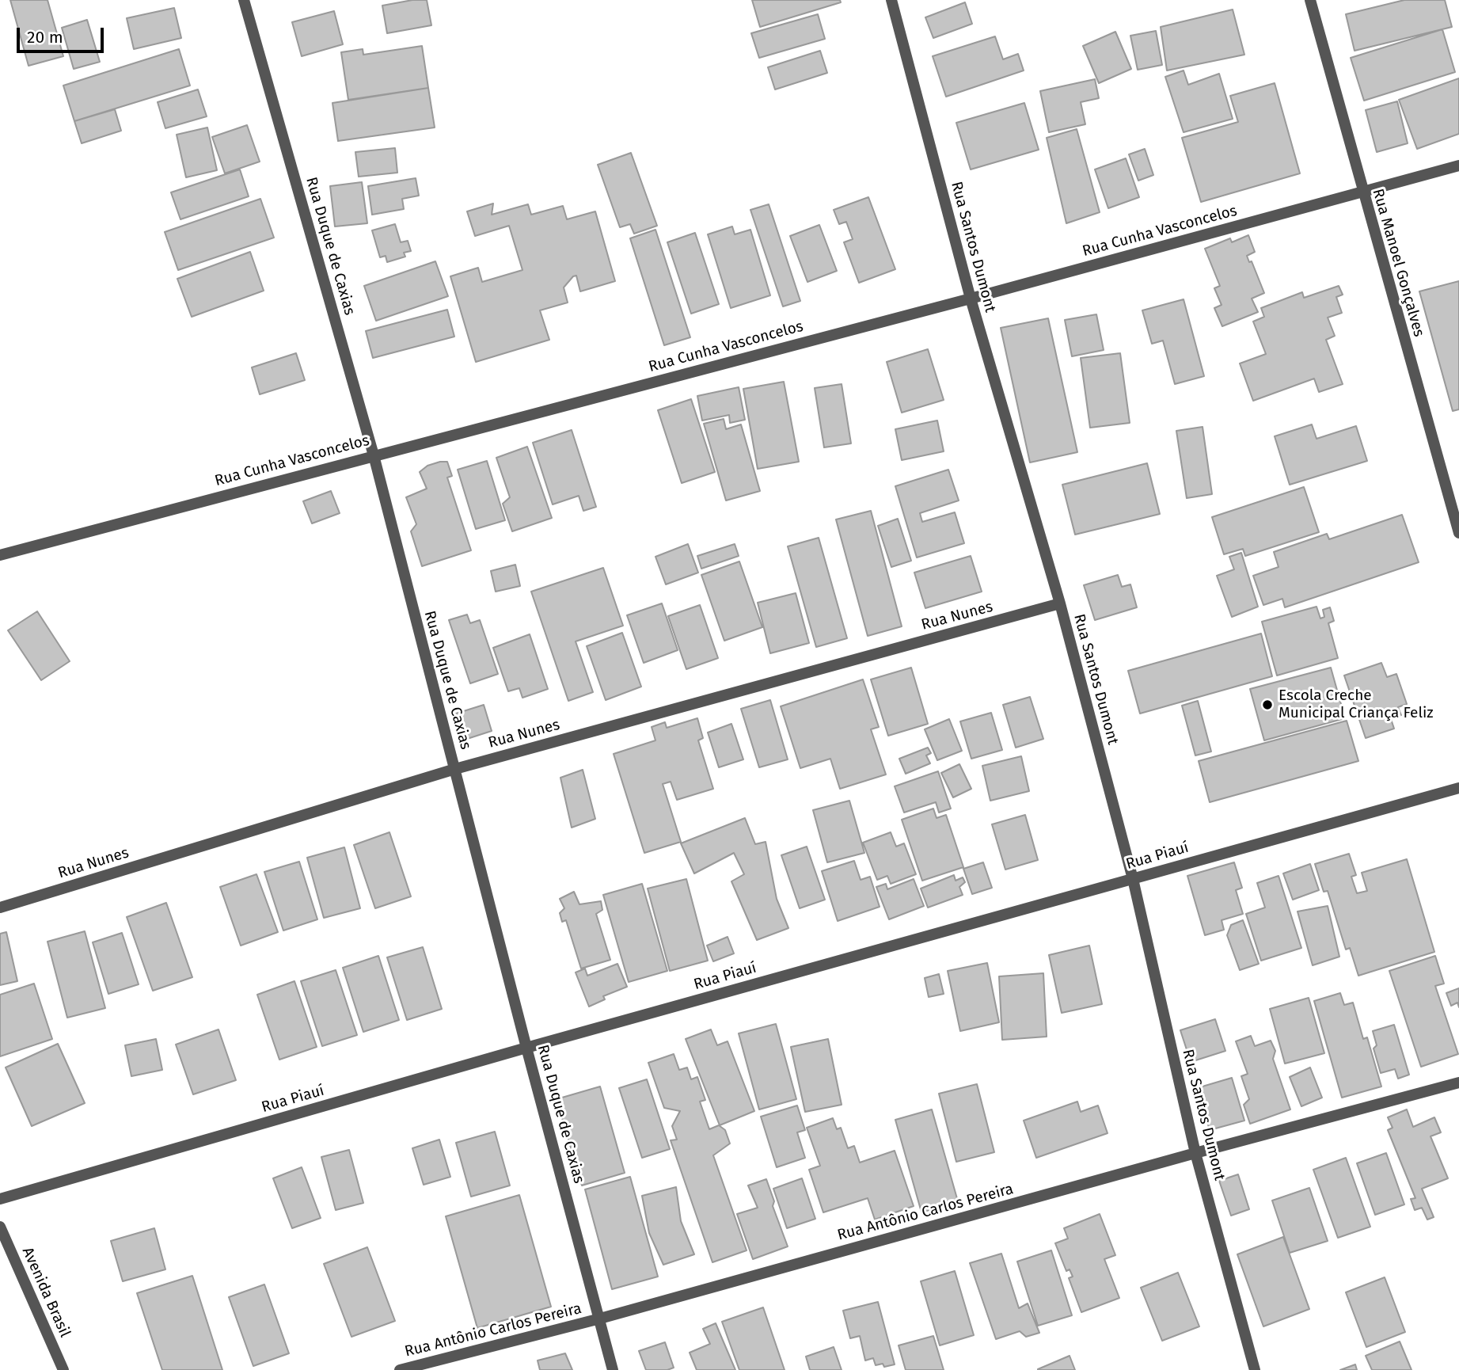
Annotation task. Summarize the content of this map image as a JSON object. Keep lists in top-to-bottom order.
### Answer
{
  "streets": {
    "street": [
      "Rua Cunha Vasconcelos",
      "Rua Duque de Caxias",
      "Rua Santos Dumont",
      "Rua Manoel Gonçalves",
      "Rua Nunes",
      "Rua Piauí",
      "Rua Antônio Carlos Pereira",
      "Avenida Brasil"
    ]
  },
  "crossings": [
    ["Rua Cunha Vasconcelos", "Rua Duque de Caxias"],
    ["Rua Cunha Vasconcelos", "Rua Santos Dumont"],
    ["Rua Cunha Vasconcelos", "Rua Manoel Gonçalves"],
    ["Rua Duque de Caxias", "Rua Nunes"],
    ["Rua Duque de Caxias", "Rua Piauí"],
    ["Rua Duque de Caxias", "Rua Antônio Carlos Pereira"],
    ["Rua Santos Dumont", "Rua Nunes"],
    ["Rua Santos Dumont", "Rua Piauí"],
    ["Rua Santos Dumont", "Rua Antônio Carlos Pereira"]
  ],
  "places": ["Escola Creche Municipal Criança Feliz"],
  "scale_bar": "20 m"
}
